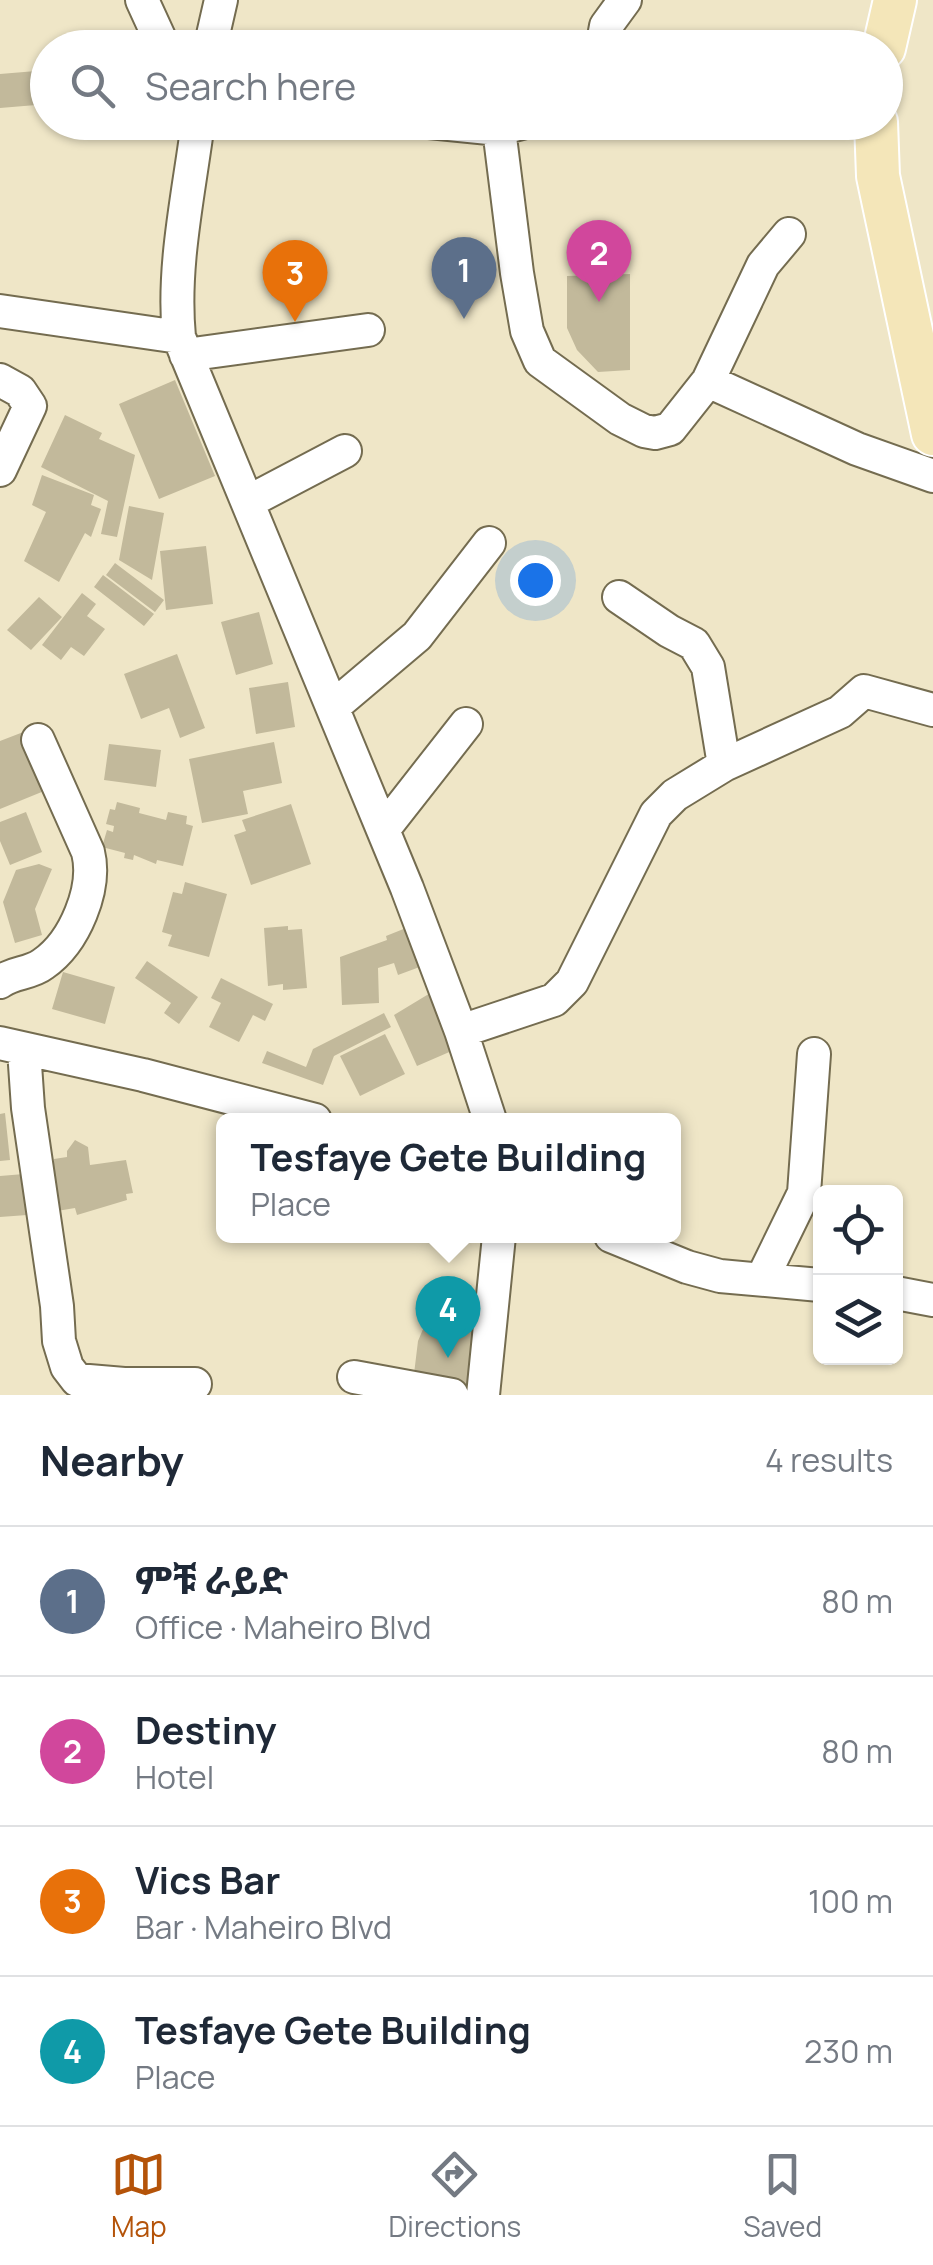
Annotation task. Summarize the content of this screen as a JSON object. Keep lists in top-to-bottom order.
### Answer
{
  "page": {
    "search": "Search here",
    "pins": [
      "2",
      "1",
      "3",
      "4"
    ],
    "popup": ["Tesfaye Gete Building", "Place"],
    "heading": ["Nearby", "4 results"],
    "list": [
      {
        "mark": "1",
        "name": "ምቹ ራይድ",
        "note": "Office · Maheiro Blvd",
        "value": "80 m"
      },
      {
        "mark": "2",
        "name": "Destiny",
        "note": "Hotel",
        "value": "80 m"
      },
      {
        "mark": "3",
        "name": "Vics Bar",
        "note": "Bar · Maheiro Blvd",
        "value": "100 m"
      },
      {
        "mark": "4",
        "name": "Tesfaye Gete Building",
        "note": "Place",
        "value": "230 m"
      }
    ],
    "nav": ["Map", "Directions", "Saved"]
  }
}
